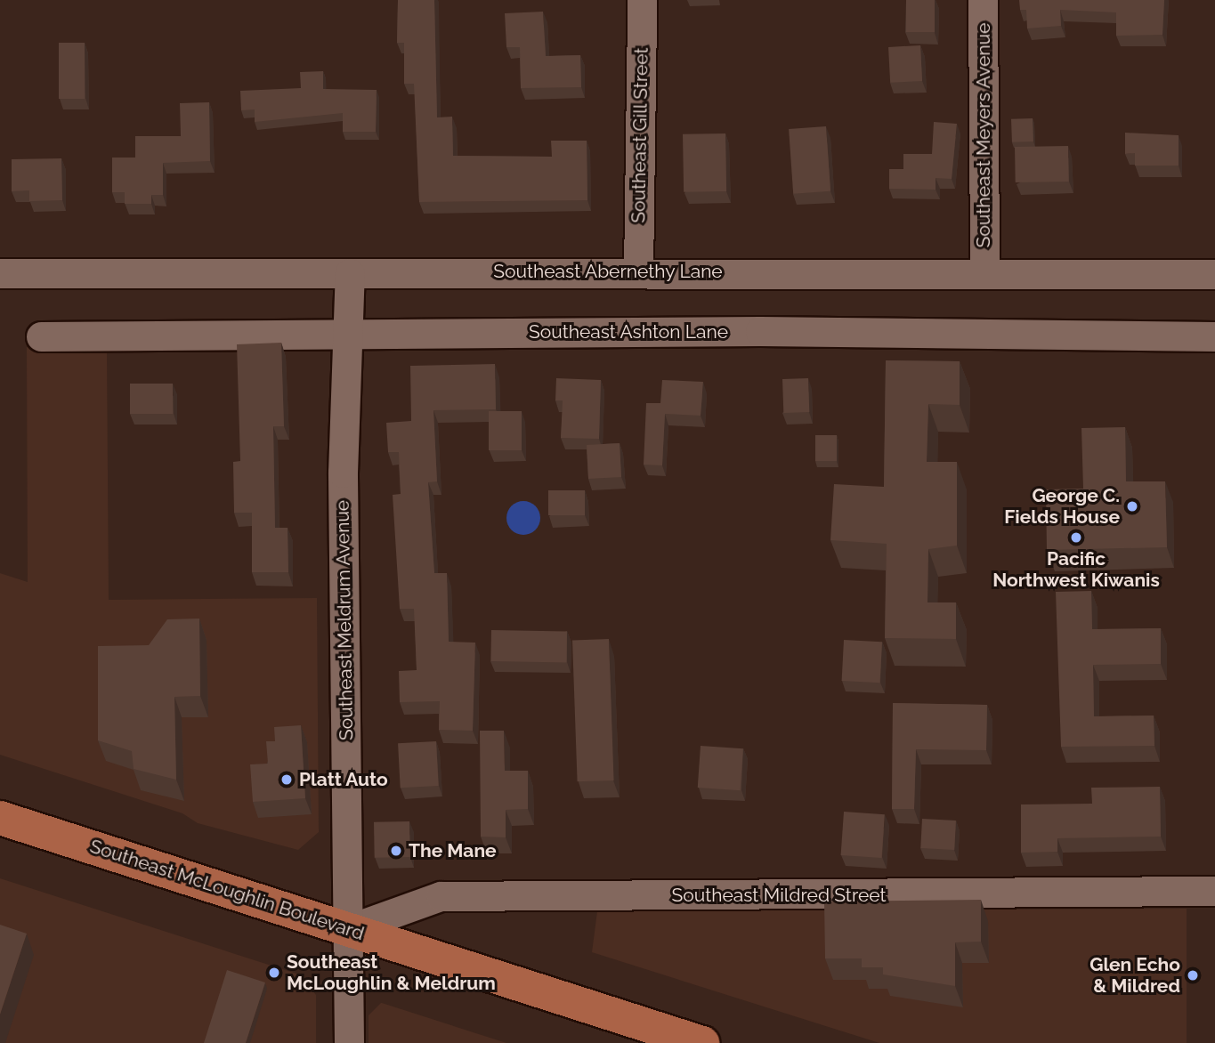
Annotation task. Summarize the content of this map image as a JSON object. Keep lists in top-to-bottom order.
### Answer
{
  "streets": {
    "main road": ["Southeast McLoughlin Boulevard"],
    "street": [
      "Southeast Gill Street",
      "Southeast Meyers Avenue",
      "Southeast Abernethy Lane",
      "Southeast Ashton Lane",
      "Southeast Meldrum Avenue",
      "Southeast Mildred Street"
    ]
  },
  "crossings": [
    ["Southeast Gill Street", "Southeast Abernethy Lane"],
    ["Southeast Meyers Avenue", "Southeast Abernethy Lane"],
    ["Southeast Abernethy Lane", "Southeast Meldrum Avenue"],
    ["Southeast Ashton Lane", "Southeast Meldrum Avenue"],
    ["Southeast Meldrum Avenue", "Southeast McLoughlin Boulevard"],
    ["Southeast Meldrum Avenue", "Southeast Mildred Street"],
    ["Southeast McLoughlin Boulevard", "Southeast Mildred Street"]
  ],
  "places": [
    "George C. Fields House",
    "Pacific Northwest Kiwanis",
    "Platt Auto",
    "The Mane",
    "Southeast McLoughlin & Meldrum",
    "Glen Echo & Mildred"
  ]
}
